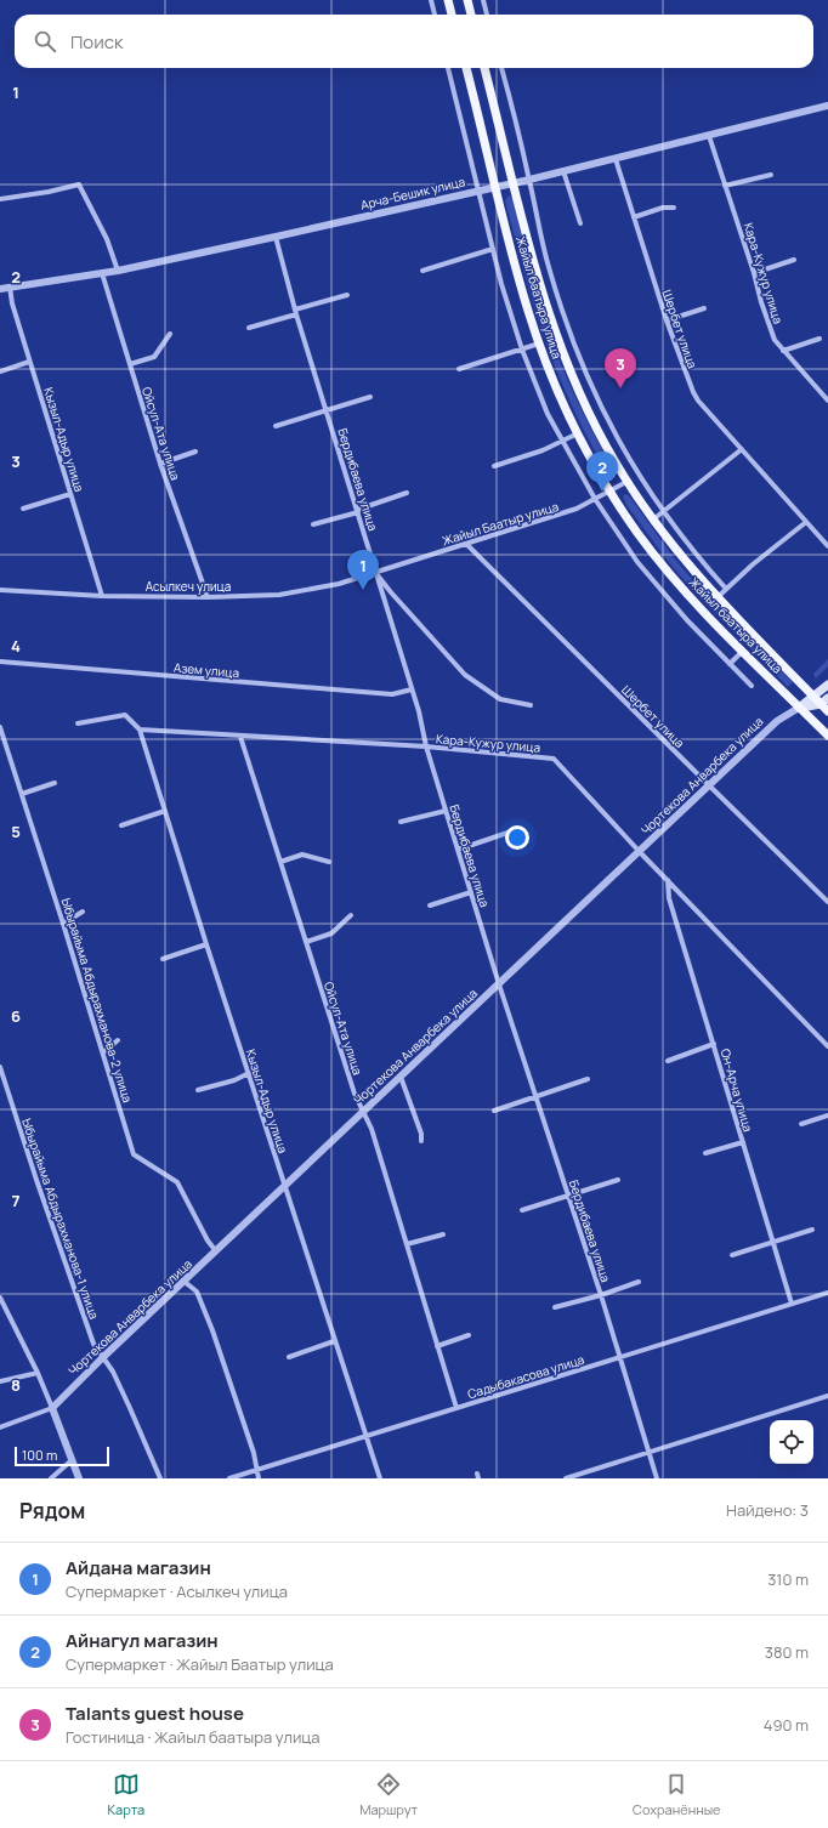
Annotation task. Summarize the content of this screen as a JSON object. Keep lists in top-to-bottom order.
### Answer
{
  "streets": {
    "main road": ["Жайыл баатыра улица"],
    "street": [
      "Арча-Бешик улица",
      "Кара-Кужур улица",
      "Шербет улица",
      "Ойсул-Ата улица",
      "Кызыл-Адыр улица",
      "Бердибаева улица",
      "Жайыл Баатыр улица",
      "Асылкеч улица",
      "Азем улица",
      "Чортекова Анварбека улица",
      "Ыбырайыма Абдырахманова-2 улица",
      "Он-Арча улица",
      "Ыбырайыма Абдырахманова-1 улица",
      "Садыбакасова улица"
    ]
  },
  "crossings": [
    ["Арча-Бешик улица", "Кара-Кужур улица"],
    ["Арча-Бешик улица", "Жайыл баатыра улица"],
    ["Арча-Бешик улица", "Шербет улица"],
    ["Арча-Бешик улица", "Ойсул-Ата улица"],
    ["Арча-Бешик улица", "Кызыл-Адыр улица"],
    ["Арча-Бешик улица", "Бердибаева улица"],
    ["Кара-Кужур улица", "Ойсул-Ата улица"],
    ["Кара-Кужур улица", "Кызыл-Адыр улица"],
    ["Кара-Кужур улица", "Бердибаева улица"],
    ["Кара-Кужур улица", "Чортекова Анварбека улица"],
    ["Кара-Кужур улица", "Он-Арча улица"],
    ["Жайыл баатыра улица", "Жайыл Баатыр улица"],
    ["Жайыл баатыра улица", "Чортекова Анварбека улица"],
    ["Шербет улица", "Жайыл Баатыр улица"],
    ["Шербет улица", "Чортекова Анварбека улица"],
    ["Ойсул-Ата улица", "Асылкеч улица"],
    ["Ойсул-Ата улица", "Чортекова Анварбека улица"],
    ["Ойсул-Ата улица", "Садыбакасова улица"],
    ["Кызыл-Адыр улица", "Асылкеч улица"],
    ["Кызыл-Адыр улица", "Чортекова Анварбека улица"],
    ["Кызыл-Адыр улица", "Садыбакасова улица"],
    ["Бердибаева улица", "Жайыл Баатыр улица"],
    ["Бердибаева улица", "Асылкеч улица"],
    ["Бердибаева улица", "Азем улица"],
    ["Бердибаева улица", "Чортекова Анварбека улица"],
    ["Бердибаева улица", "Садыбакасова улица"],
    ["Жайыл Баатыр улица", "Асылкеч улица"],
    ["Чортекова Анварбека улица", "Ыбырайыма Абдырахманова-2 улица"],
    ["Чортекова Анварбека улица", "Ыбырайыма Абдырахманова-1 улица"],
    ["Он-Арча улица", "Садыбакасова улица"]
  ],
  "scale_bar": "100 m",
  "page": {
    "search": "Поиск",
    "pins": ["3", "2", "1"],
    "scale": "100 m",
    "heading": ["Рядом", "Найдено: 3"],
    "list": [
      {
        "mark": "1",
        "name": "Айдана магазин",
        "note": "Супермаркет · Асылкеч улица",
        "value": "310 m"
      },
      {
        "mark": "2",
        "name": "Айнагул магазин",
        "note": "Супермаркет · Жайыл Баатыр улица",
        "value": "380 m"
      },
      {
        "mark": "3",
        "name": "Talants guest house",
        "note": "Гостиница · Жайыл баатыра улица",
        "value": "490 m"
      }
    ],
    "nav": ["Карта", "Маршрут", "Сохранённые"]
  },
  "grid": {
    "rows": [
      "1",
      "2",
      "3",
      "4",
      "5",
      "6",
      "7",
      "8"
    ]
  }
}
